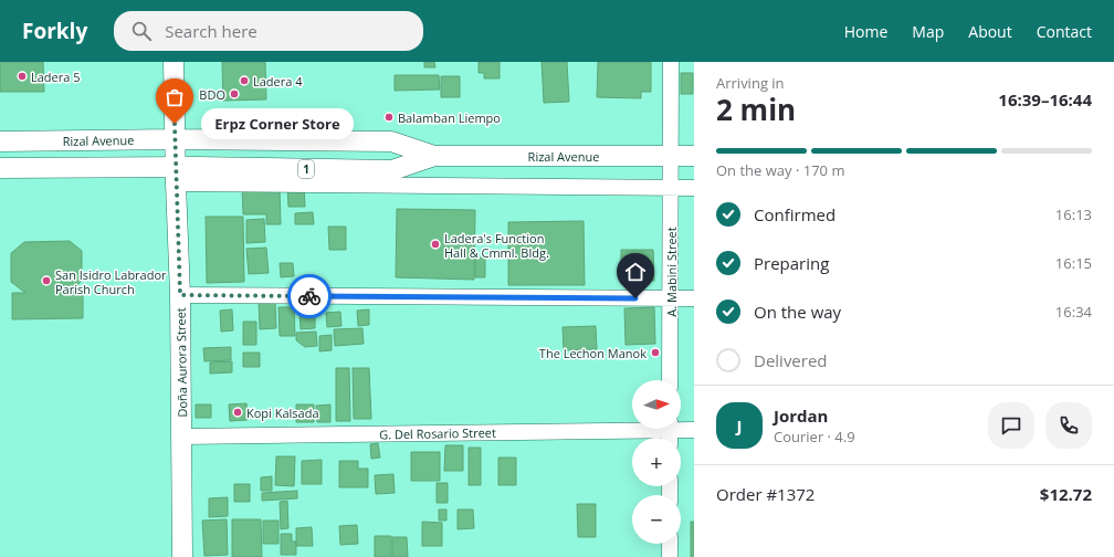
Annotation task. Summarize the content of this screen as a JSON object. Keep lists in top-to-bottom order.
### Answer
{
  "streets": {
    "main road": ["Rizal Avenue", "1", "Doña Aurora Street"],
    "street": ["A. Mabini Street", "G. Del Rosario Street"]
  },
  "crossings": [
    ["Rizal Avenue", "A. Mabini Street"],
    ["Rizal Avenue", "Doña Aurora Street"],
    ["Doña Aurora Street", "G. Del Rosario Street"]
  ],
  "places": [
    "Ladera 5",
    "Ladera 4",
    "BDO",
    "Balamban Liempo",
    "Erpz Corner Store",
    "Ladera's Function Hall & Cmml. Bldg.",
    "San Isidro Labrador Parish Church",
    "The Lechon Manok",
    "Kopi Kalsada"
  ],
  "north": "right",
  "page": {
    "header": "Forkly",
    "search": "Search here",
    "nav": [
      "Home",
      "Map",
      "About",
      "Contact"
    ],
    "heading": ["2 min", "Arriving in", "16:39–16:44"],
    "panel": [
      "Jordan",
      "Courier · 4.9",
      "Order #1372",
      "$12.72"
    ],
    "bubble": "Erpz Corner Store",
    "bar": "On the way · 170 m",
    "list": [
      ["Confirmed", "16:13"],
      ["Preparing", "16:15"],
      ["On the way", "16:34"],
      "Delivered"
    ],
    "map_buttons": ["+", "−"],
    "round": "J"
  }
}
